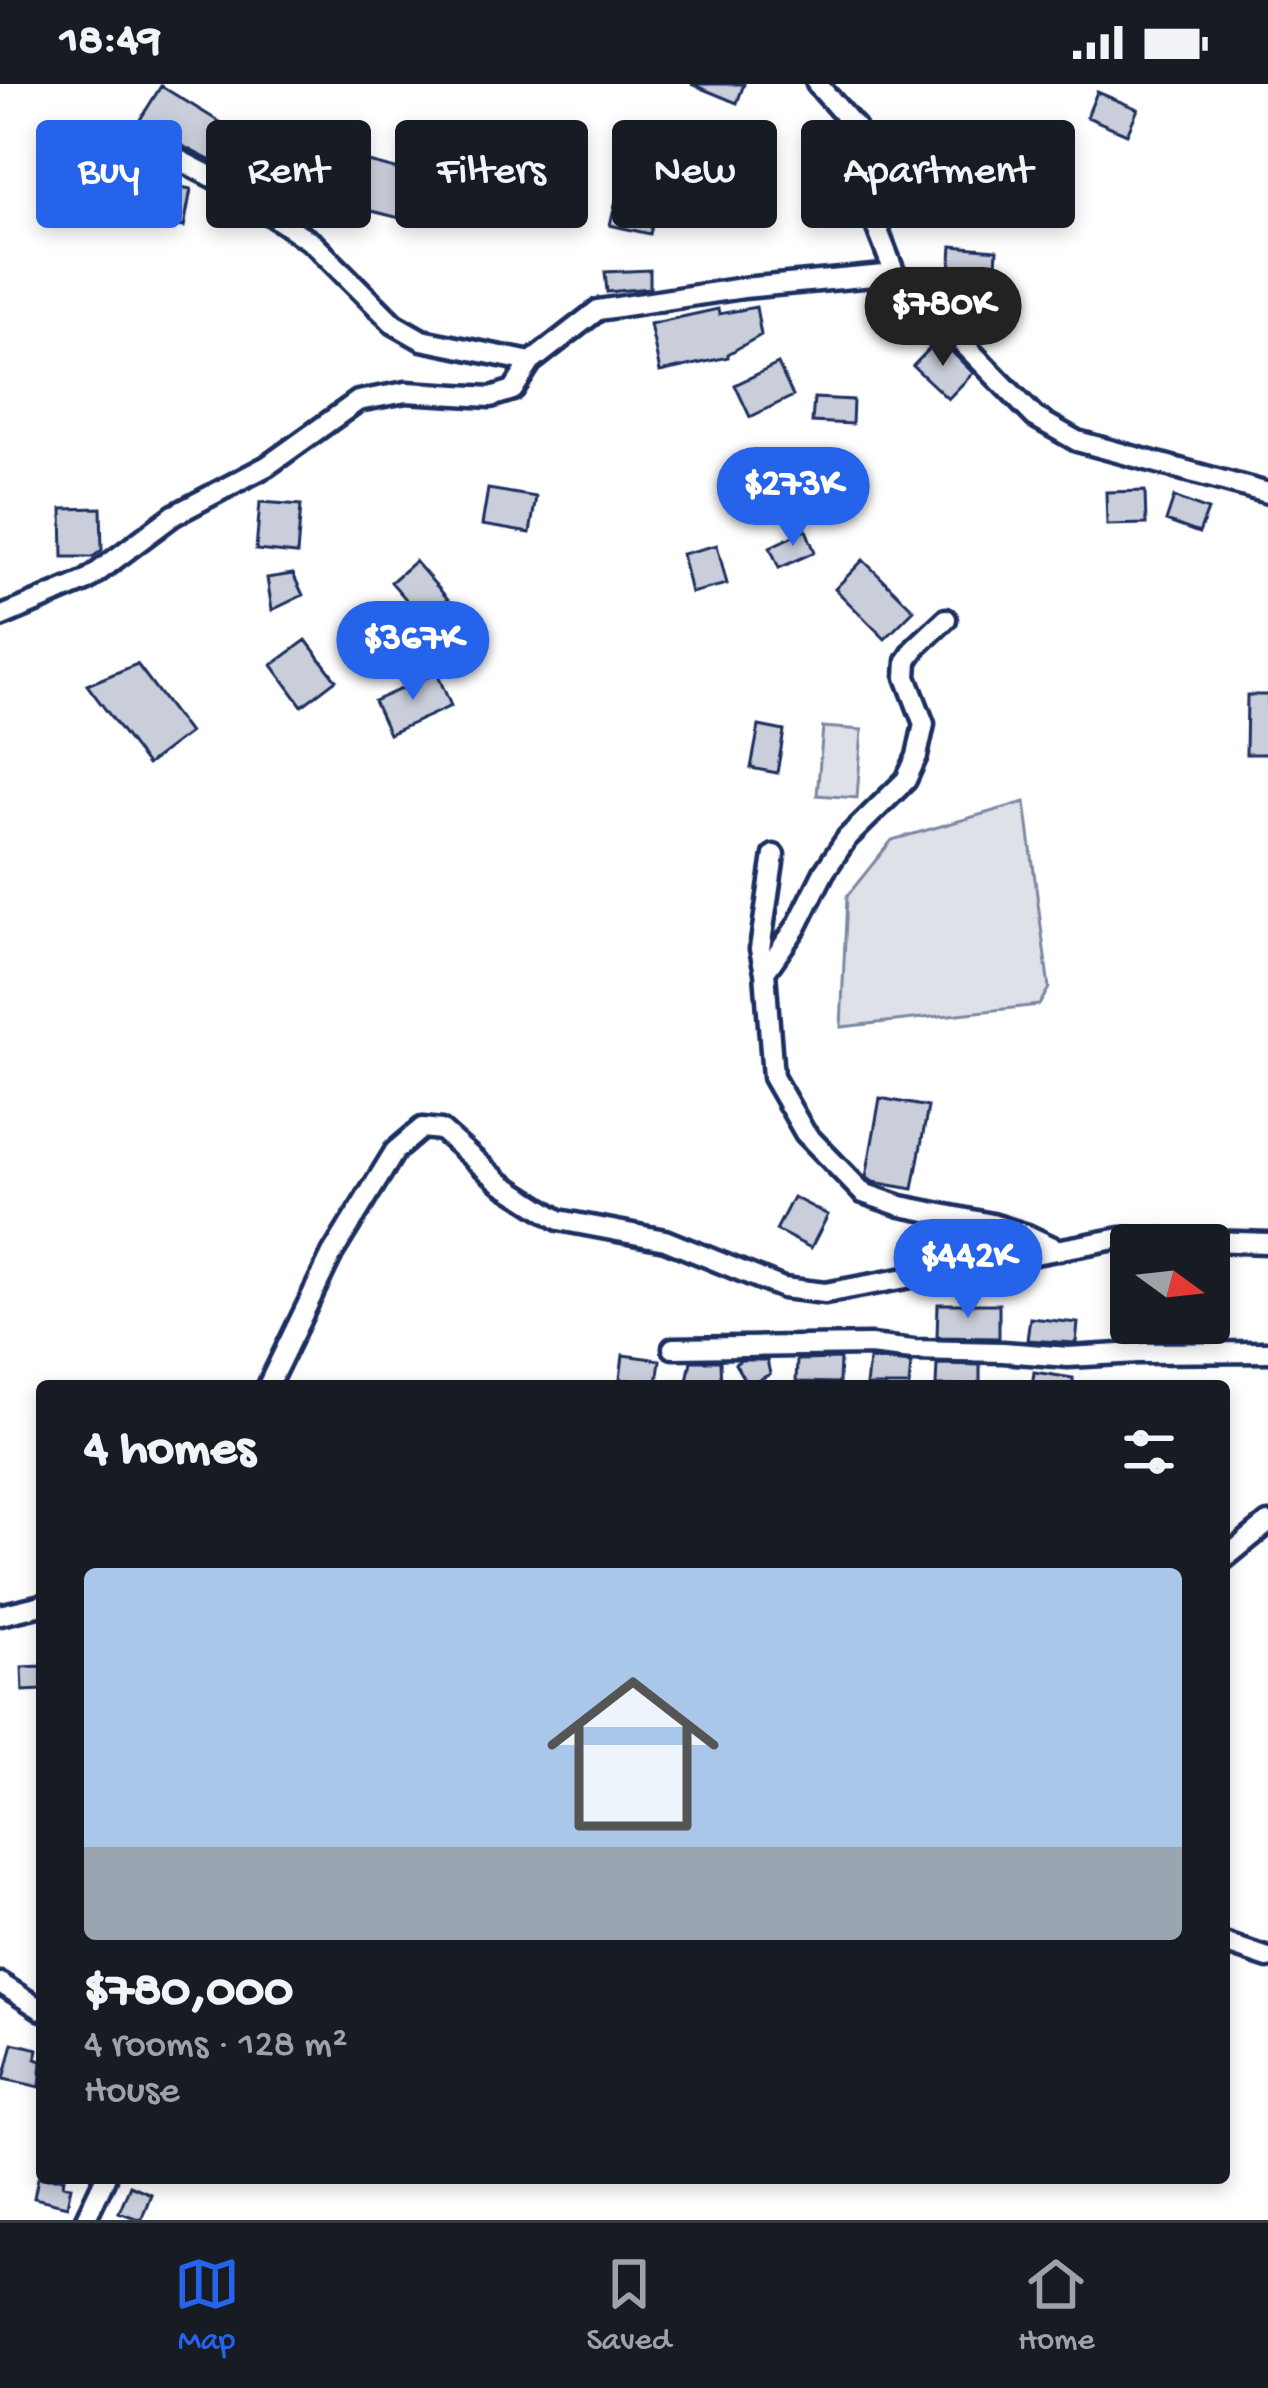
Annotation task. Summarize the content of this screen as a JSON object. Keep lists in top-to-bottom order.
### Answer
{
  "north": "right",
  "page": {
    "status": "18:49",
    "chip": [
      "Buy",
      "Rent",
      "Filters",
      "New",
      "Apartment"
    ],
    "price": [
      "$780K",
      "$273K",
      "$367K",
      "$442K"
    ],
    "heading": "4 homes",
    "list": [
      {
        "name": "$780,000",
        "note": "4 rooms · 128 m² · House"
      }
    ],
    "tabs": ["Map", "Saved", "Home"]
  }
}
